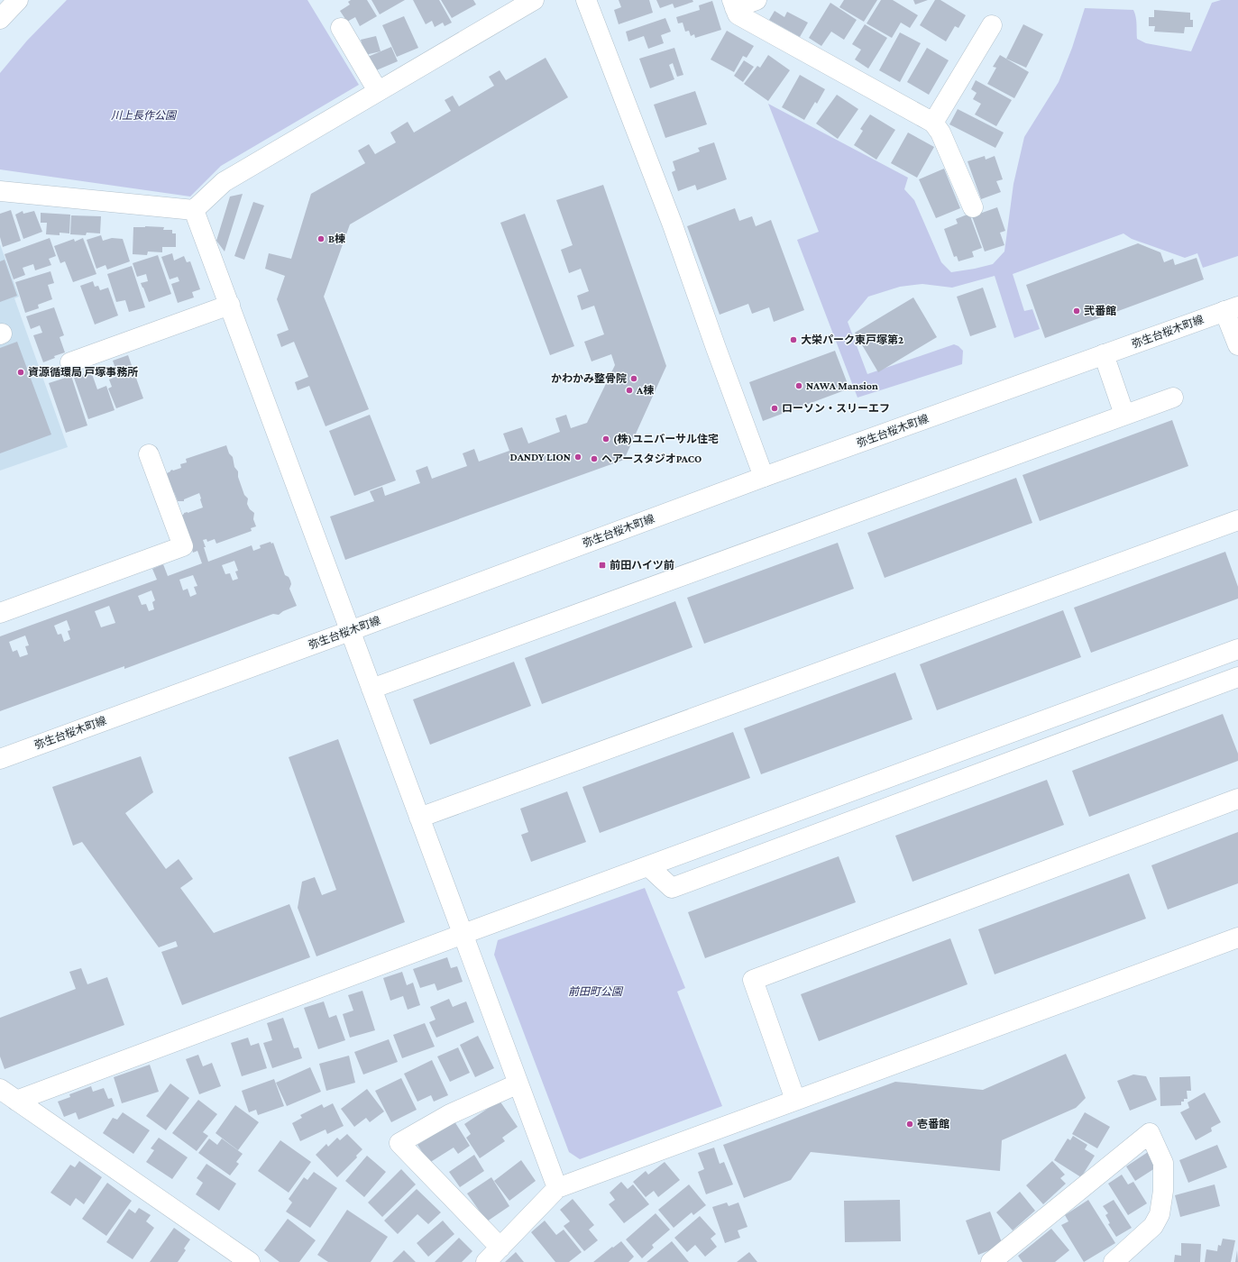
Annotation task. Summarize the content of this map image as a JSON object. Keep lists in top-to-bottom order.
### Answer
{
  "streets": {
    "street": ["弥生台桜木町線"]
  },
  "parks": ["川上長作公園", "前田町公園"],
  "places": {
    "other": [
      "B棟",
      "弐番館",
      "大栄パーク東戸塚第2",
      "資源循環局 戸塚事務所",
      "かわかみ整骨院",
      "NAWA Mansion",
      "A棟",
      "ローソン・スリーエフ",
      "(株)ユニバーサル住宅",
      "DANDY LION",
      "ヘアースタジオPACO",
      "壱番館"
    ],
    "transit": ["前田ハイツ前"]
  }
}
